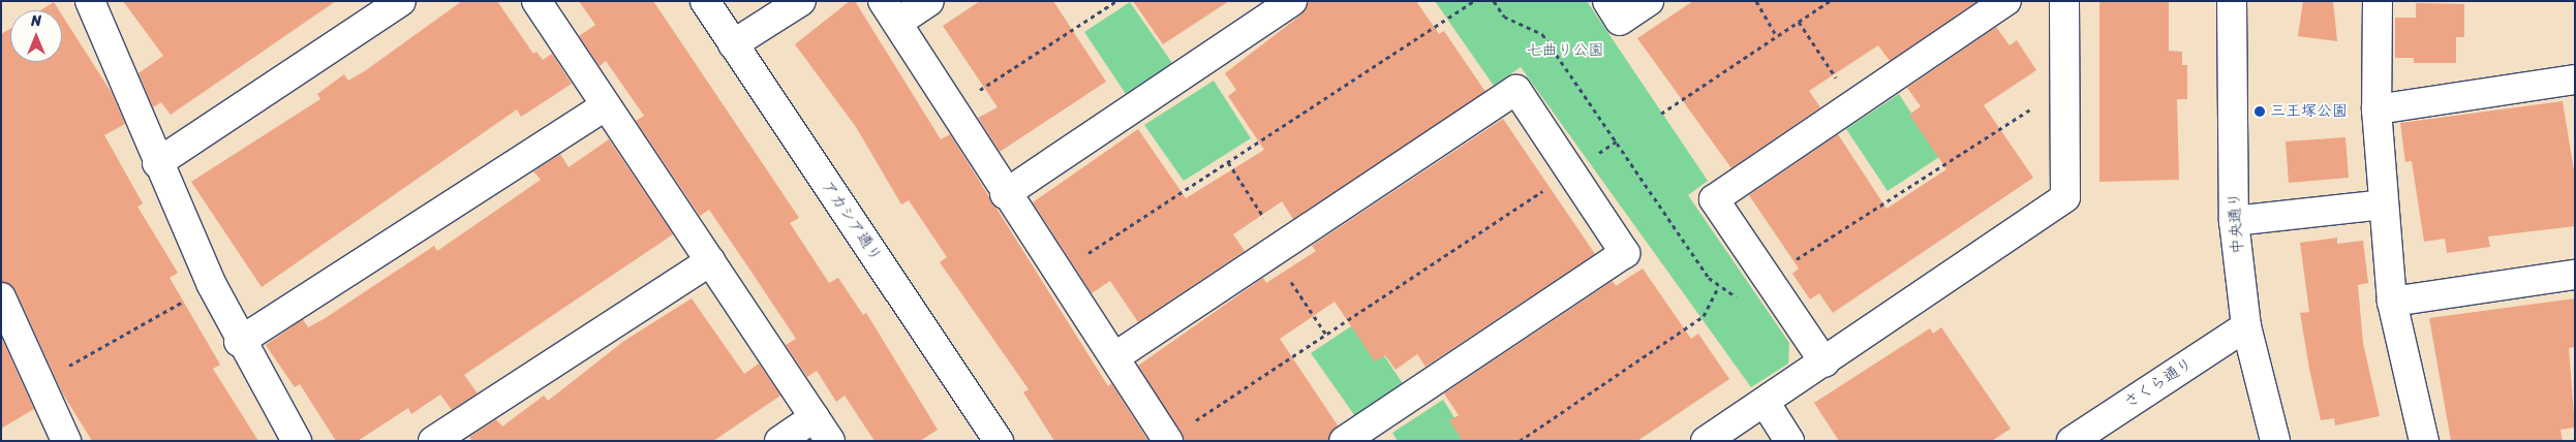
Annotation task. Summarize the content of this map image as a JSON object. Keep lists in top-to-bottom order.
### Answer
{
  "streets": {
    "street": ["アカシア通り", "中央通り", "さくら通り"]
  },
  "crossings": [
    ["中央通り", "さくら通り"]
  ],
  "parks": ["七曲り公園"],
  "places": ["三王塚公園"],
  "north": "top"
}
